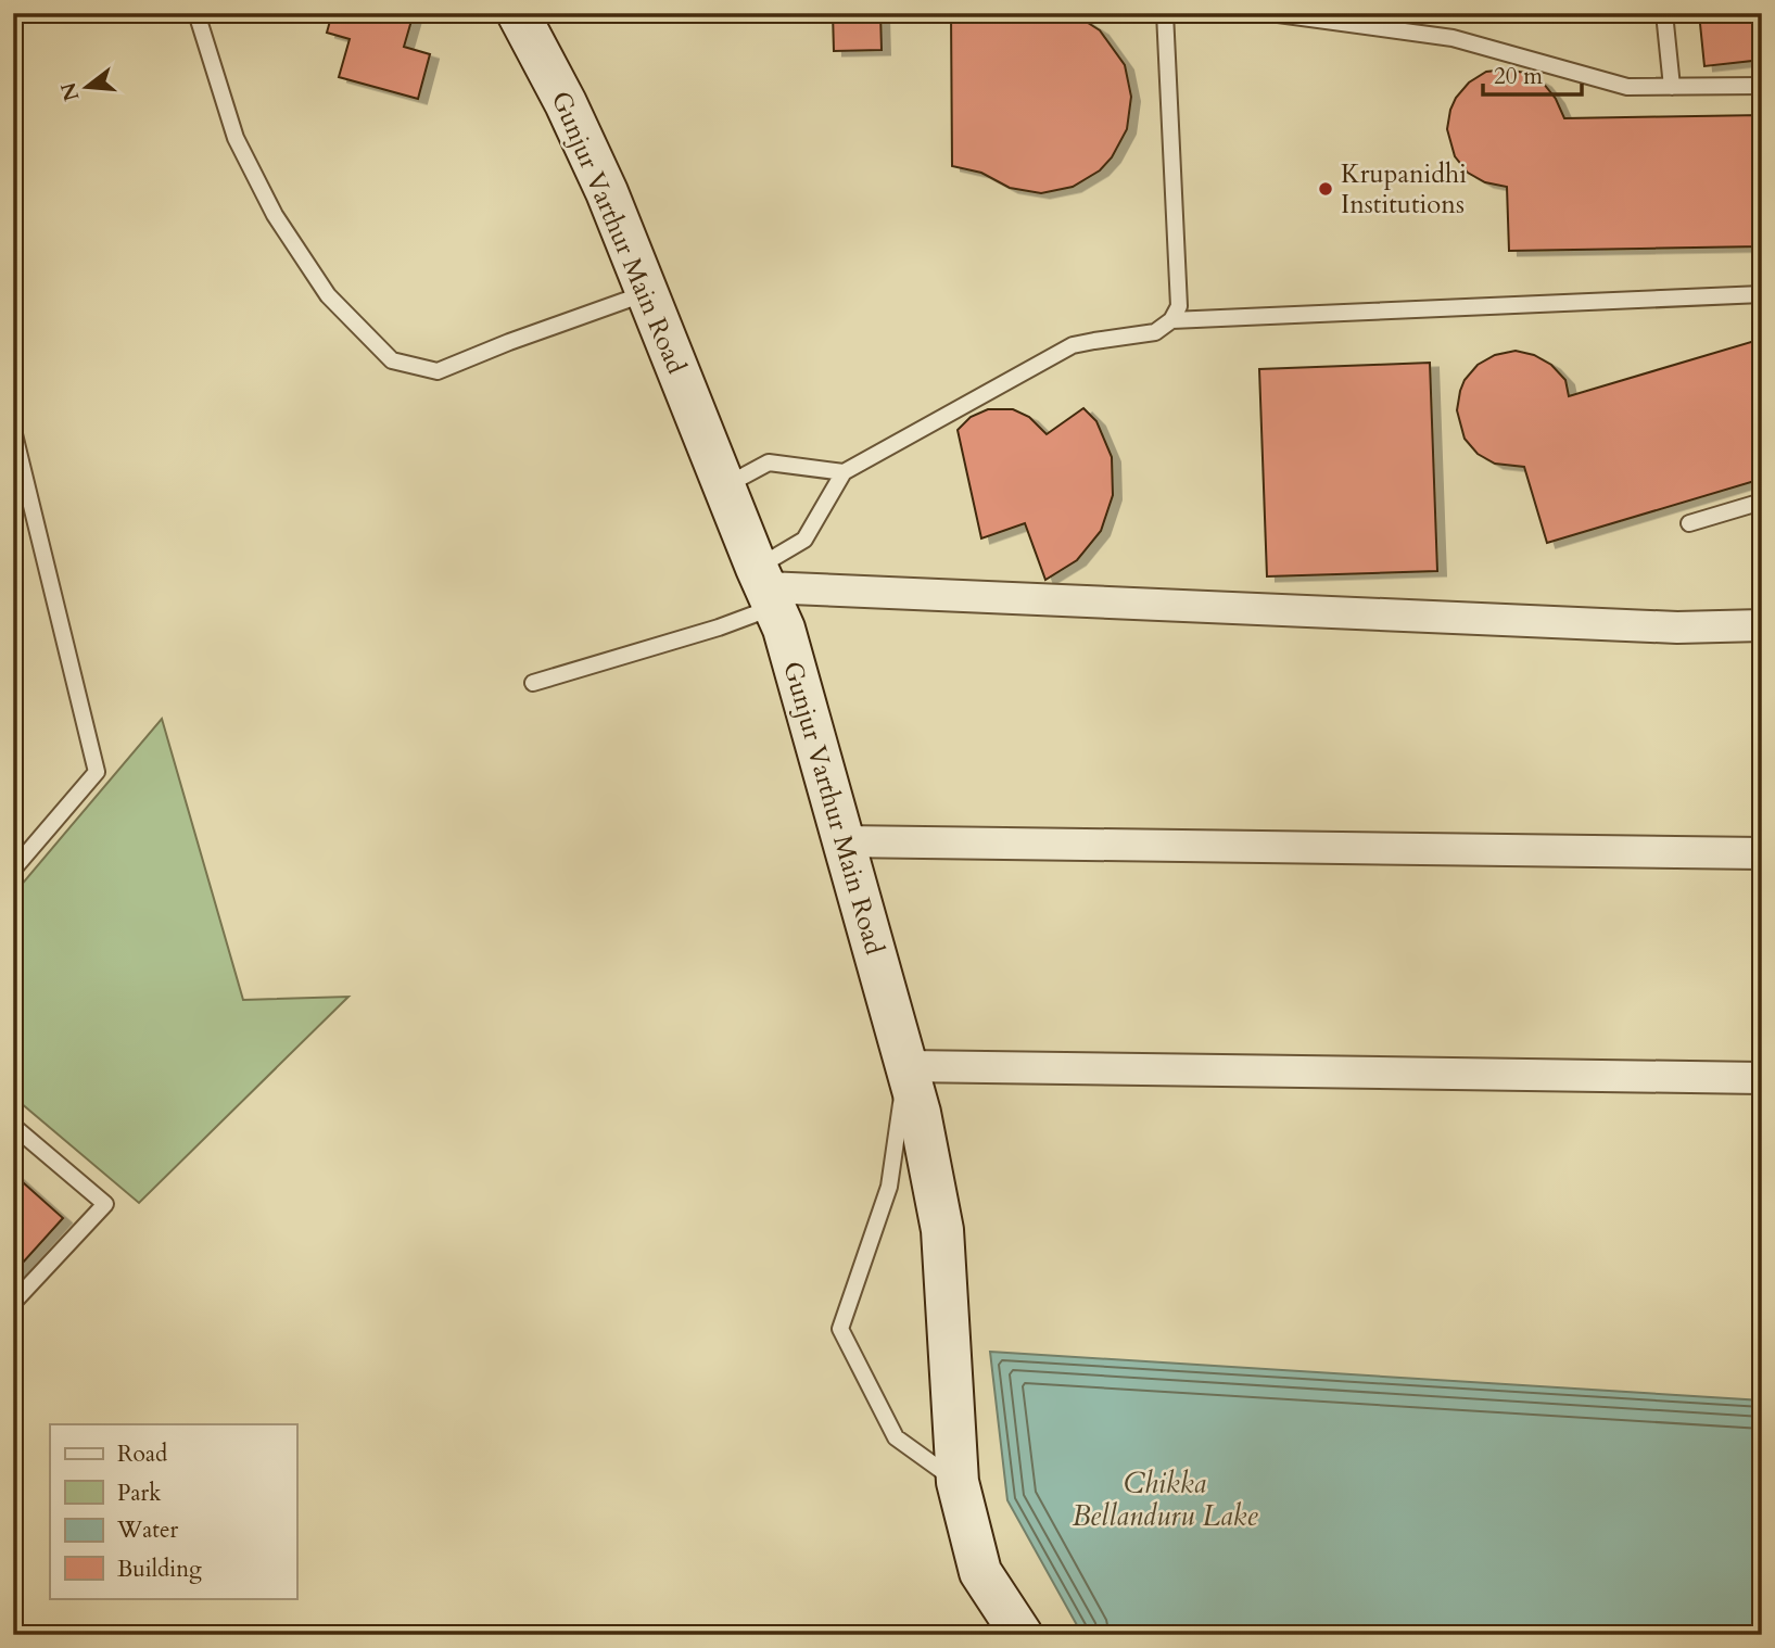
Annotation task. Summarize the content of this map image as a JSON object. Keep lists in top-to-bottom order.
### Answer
{
  "streets": {
    "main road": ["Gunjur Varthur Main Road"]
  },
  "water": ["Chikka Bellanduru Lake"],
  "places": ["Krupanidhi Institutions"],
  "legend": [
    "Road",
    "Park",
    "Water",
    "Building"
  ],
  "scale_bar": "20 m",
  "north": "left"
}
